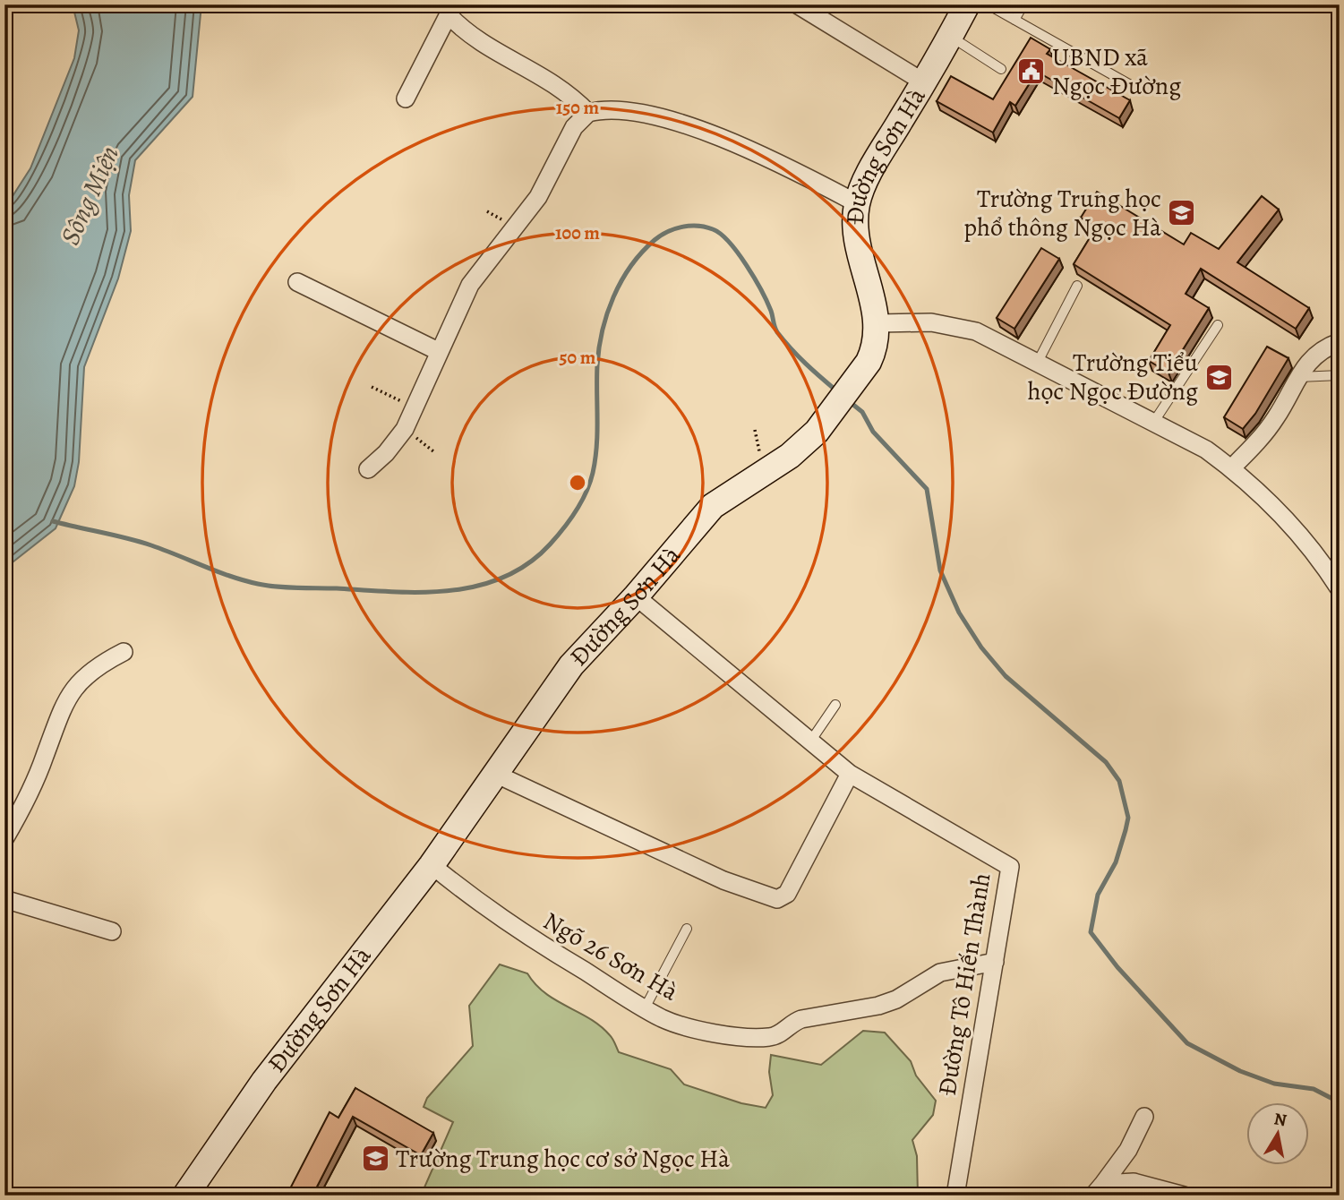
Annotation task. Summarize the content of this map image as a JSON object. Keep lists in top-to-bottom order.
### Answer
{
  "streets": {
    "street": ["Đường Sơn Hà", "Ngõ 26 Sơn Hà", "Đường Tô Hiến Thành"]
  },
  "crossings": [
    ["Đường Sơn Hà", "Ngõ 26 Sơn Hà"],
    ["Đường Sơn Hà", "Đường Tô Hiến Thành"],
    ["Ngõ 26 Sơn Hà", "Đường Tô Hiến Thành"]
  ],
  "water": ["Sông Miện"],
  "places": {
    "public building": ["UBND xã Ngọc Đường"],
    "school or university": ["Trường Trung học phổ thông Ngọc Hà", "Trường Tiểu học Ngọc Đường", "Trường Trung học cơ sở Ngọc Hà"]
  },
  "north": "top",
  "rings": ["150 m", "100 m", "50 m"]
}
